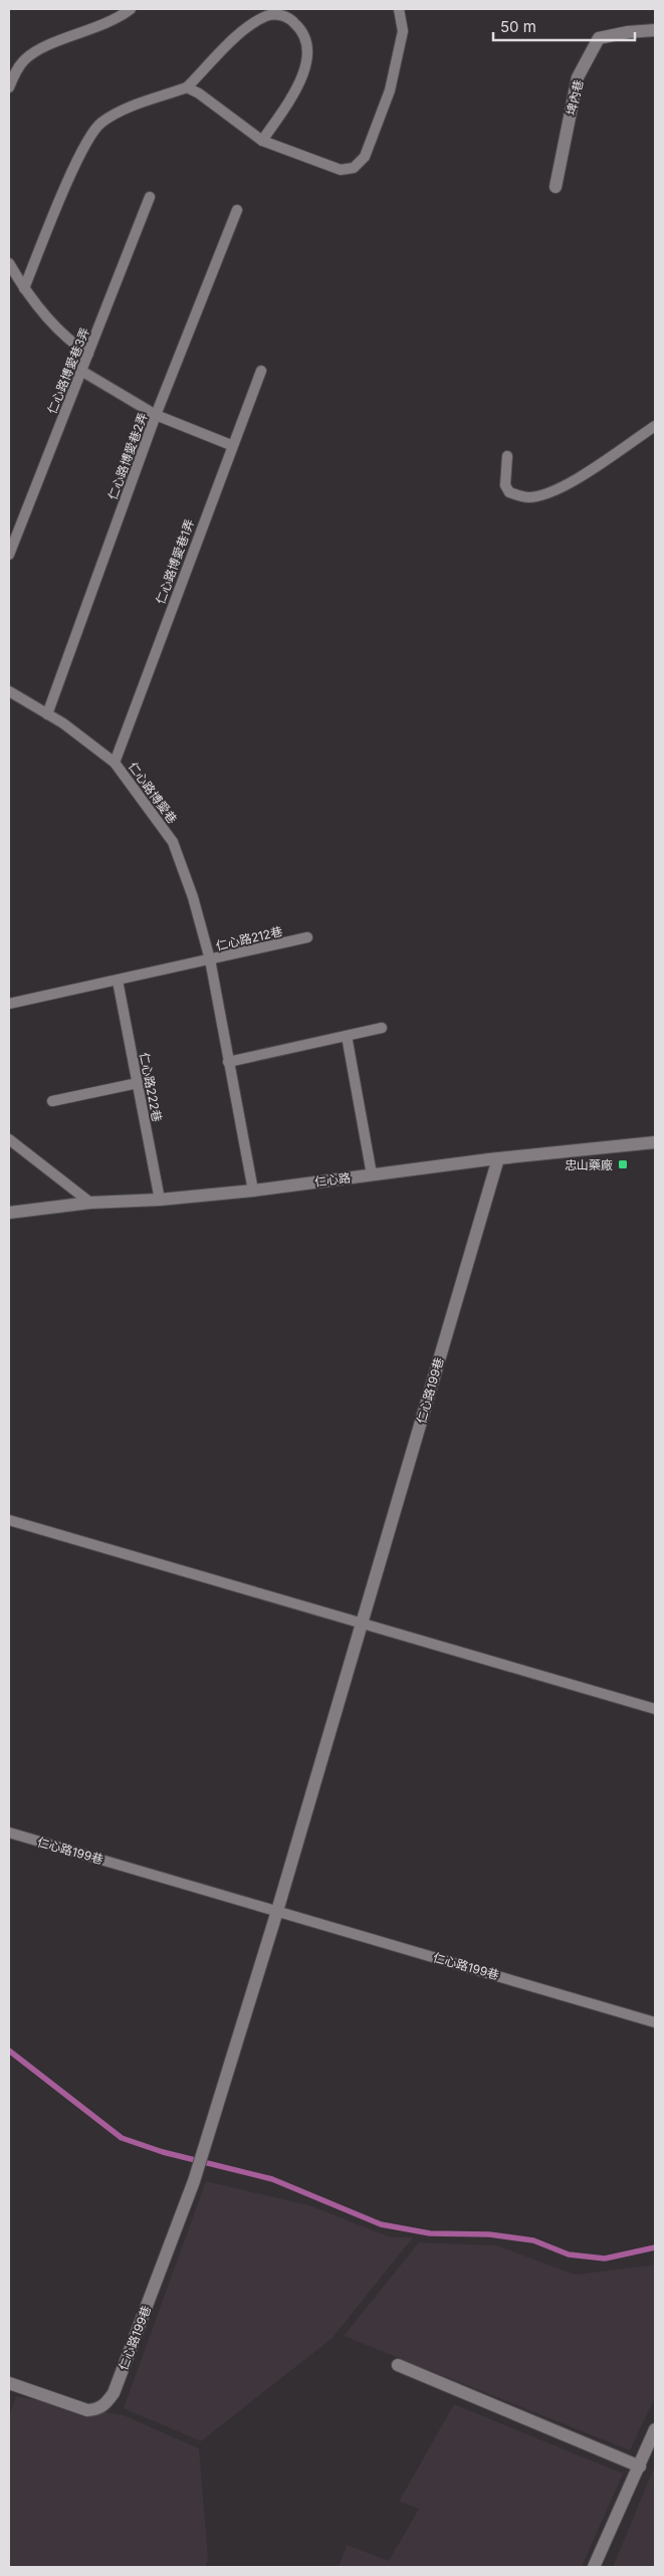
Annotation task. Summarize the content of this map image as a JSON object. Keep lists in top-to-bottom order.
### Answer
{
  "streets": {
    "street": ["埤內巷", "仁心路", "仁心路199巷"],
    "lane": [
      "仁心路博愛巷3弄",
      "仁心路博愛巷2弄",
      "仁心路博愛巷1弄",
      "仁心路博愛巷",
      "仁心路212巷",
      "仁心路222巷"
    ]
  },
  "crossings": [
    ["仁心路博愛巷2弄", "仁心路博愛巷"],
    ["仁心路博愛巷1弄", "仁心路博愛巷"],
    ["仁心路博愛巷", "仁心路212巷"],
    ["仁心路212巷", "仁心路"],
    ["仁心路222巷", "仁心路"],
    ["仁心路", "仁心路199巷"]
  ],
  "places": {
    "transit": ["忠山藥廠"]
  },
  "scale_bar": "50 m"
}
